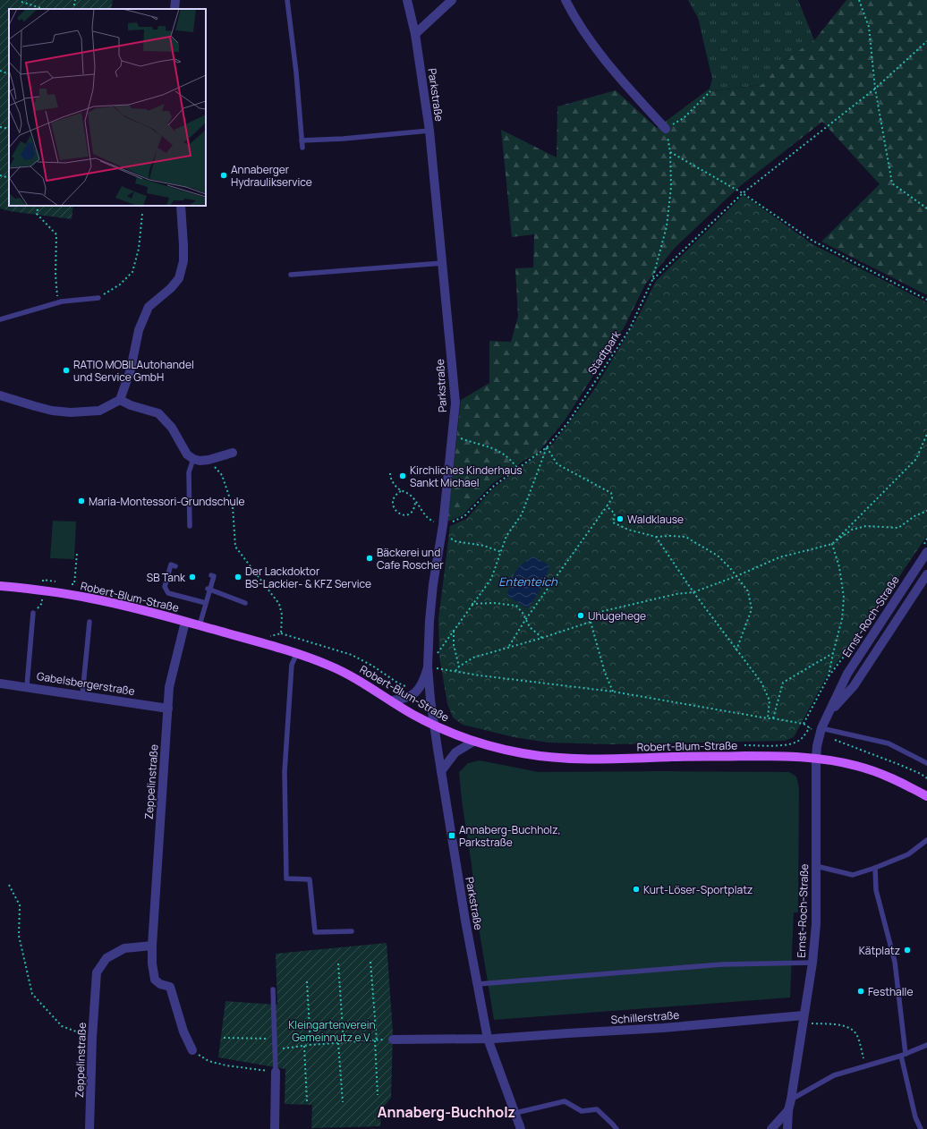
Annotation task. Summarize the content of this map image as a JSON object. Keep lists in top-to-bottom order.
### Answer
{
  "streets": {
    "main road": ["Robert-Blum-Straße"],
    "street": [
      "Parkstraße",
      "Ernst-Roch-Straße",
      "Gabelsbergerstraße",
      "Zeppelinstraße",
      "Schillerstraße"
    ],
    "path": ["Stadtpark"]
  },
  "crossings": [
    ["Parkstraße", "Stadtpark"],
    ["Parkstraße", "Robert-Blum-Straße"],
    ["Parkstraße", "Schillerstraße"],
    ["Robert-Blum-Straße", "Ernst-Roch-Straße"],
    ["Robert-Blum-Straße", "Zeppelinstraße"],
    ["Ernst-Roch-Straße", "Schillerstraße"],
    ["Gabelsbergerstraße", "Zeppelinstraße"]
  ],
  "districts": ["Annaberg-Buchholz"],
  "water": ["Ententeich"],
  "parks": ["Kleingartenverein Gemeinnutz e.V."],
  "places": {
    "other": [
      "Annaberger Hydraulikservice",
      "RATIO MOBILAutohandel und Service GmbH",
      "Kirchliches Kinderhaus Sankt Michael",
      "Maria-Montessori-Grundschule",
      "Waldklause",
      "Bäckerei und Cafe Roscher",
      "SB Tank",
      "Der Lackdoktor BS-Lackier- & KFZ Service",
      "Uhugehege",
      "Kurt-Löser-Sportplatz",
      "Kätplatz",
      "Festhalle"
    ],
    "transit": ["Annaberg-Buchholz, Parkstraße"]
  }
}
